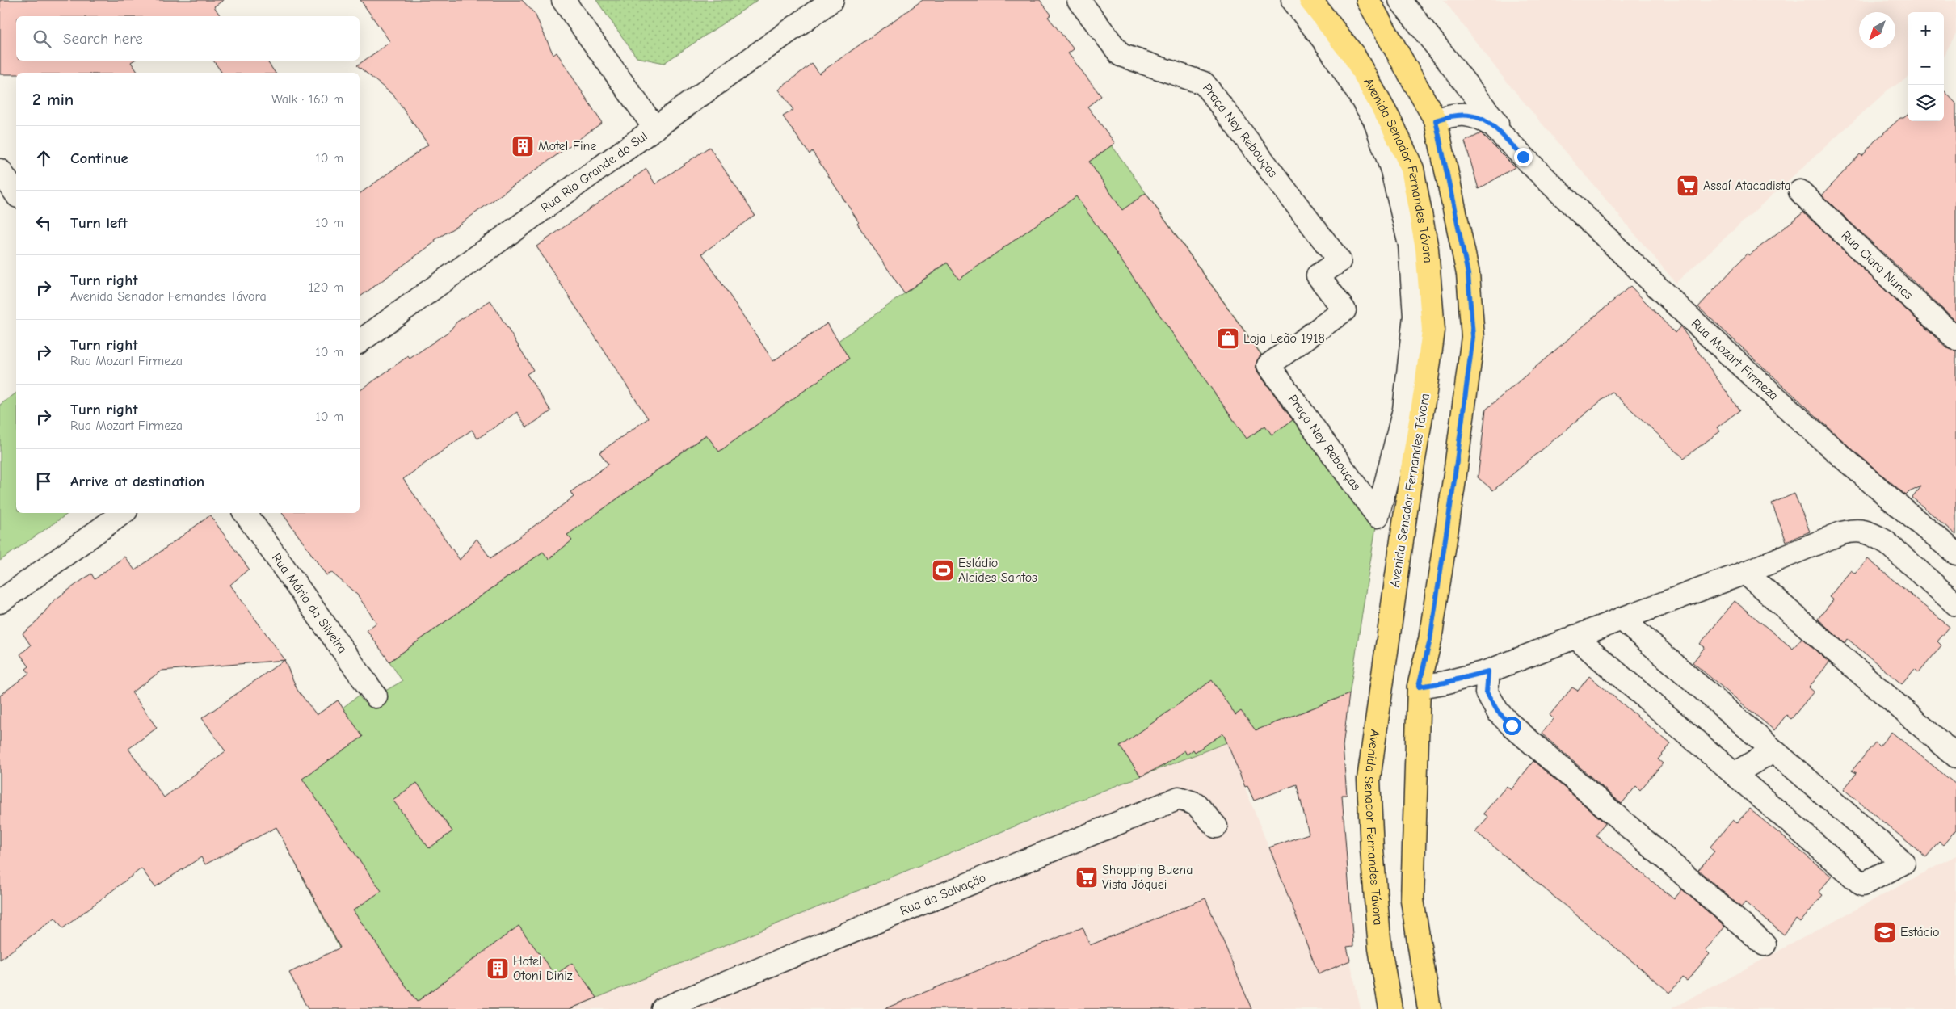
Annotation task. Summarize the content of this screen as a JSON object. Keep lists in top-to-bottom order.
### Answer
{
  "streets": {
    "main road": ["Avenida Senador Fernandes Távora"],
    "street": [
      "Praça Ney Rebouças",
      "Rua Rio Grande do Sul",
      "Rua Clara Nunes",
      "Rua Mozart Firmeza",
      "Rua Mário da Silveira",
      "Rua da Salvação"
    ]
  },
  "places": {
    "building": ["Motel Fine", "Hotel Otoni Diniz"],
    "supermarket": ["Assaí Atacadista", "Shopping Buena Vista Jóquei"],
    "shop": ["Loja Leão 1918"],
    "sports": ["Estádio Alcides Santos"],
    "school or university": ["Estácio"]
  },
  "north": "bottom left",
  "page": {
    "map_buttons": ["+", "−"],
    "search": "Search here",
    "heading": ["2 min", "Walk · 160 m"],
    "list": [
      ["Continue", "10 m"],
      ["Turn left", "10 m"],
      ["Turn right", "Avenida Senador Fernandes Távora", "120 m"],
      ["Turn right", "Rua Mozart Firmeza", "10 m"],
      ["Turn right", "Rua Mozart Firmeza", "10 m"],
      "Arrive at destination"
    ]
  }
}
